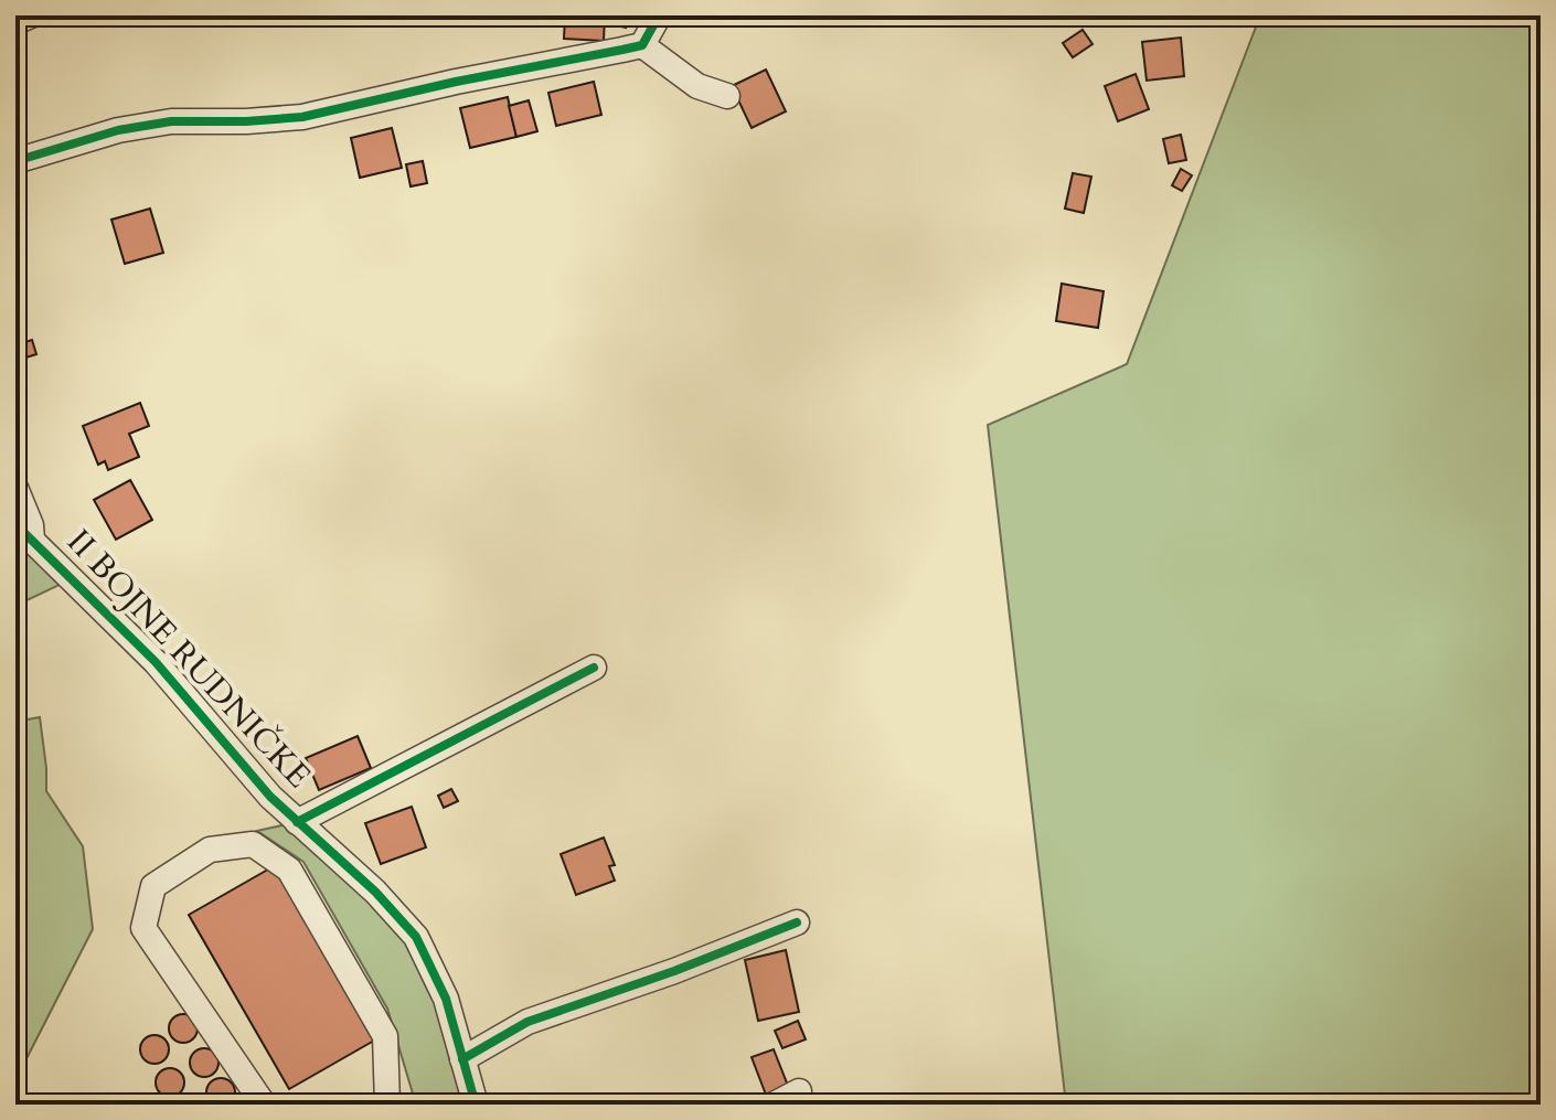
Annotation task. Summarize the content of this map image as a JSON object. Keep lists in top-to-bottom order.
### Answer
{
  "streets": {
    "street": ["II BOJNE RUDNIČKE"]
  }
}
